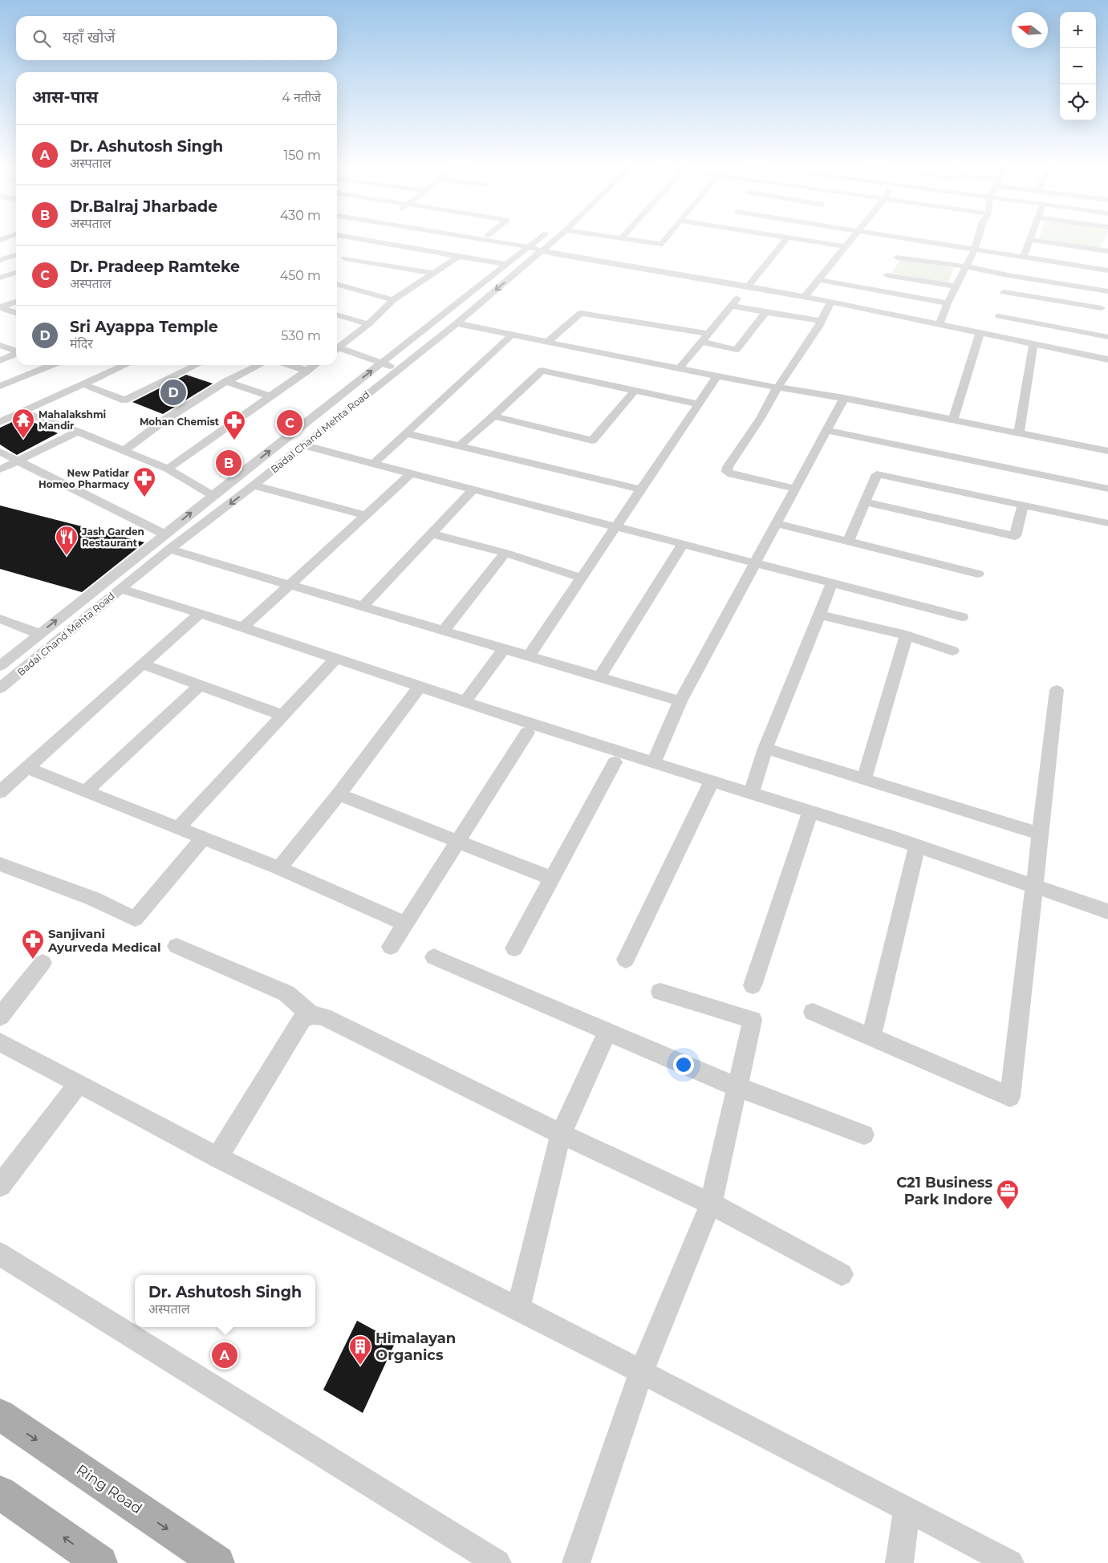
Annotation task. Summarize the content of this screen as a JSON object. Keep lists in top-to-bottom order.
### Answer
{
  "streets": {
    "main road": ["Ring Road"],
    "street": ["Badal Chand Mehta Road"]
  },
  "places": {
    "temple": ["Mahalakshmi Mandir"],
    "pharmacy": ["Mohan Chemist", "New Patidar Homeo Pharmacy", "Sanjivani Ayurveda Medical"],
    "restaurant": ["Jash Garden Restaurant"],
    "office": ["C21 Business Park Indore"],
    "building": ["Himalayan Organics"]
  },
  "north": "left",
  "page": {
    "map_buttons": ["+", "−"],
    "search": "यहाँ खोजें",
    "heading": ["आस-पास", "4 नतीजे"],
    "list": [
      {
        "mark": "A",
        "name": "Dr. Ashutosh Singh",
        "note": "अस्पताल",
        "value": "150 m"
      },
      {
        "mark": "B",
        "name": "Dr.Balraj Jharbade",
        "note": "अस्पताल",
        "value": "430 m"
      },
      {
        "mark": "C",
        "name": "Dr. Pradeep Ramteke",
        "note": "अस्पताल",
        "value": "450 m"
      },
      {
        "mark": "D",
        "name": "Sri Ayappa Temple",
        "note": "मंदिर",
        "value": "530 m"
      }
    ],
    "pins": [
      "D",
      "C",
      "B",
      "A"
    ],
    "popup": ["Dr. Ashutosh Singh", "अस्पताल"]
  }
}
